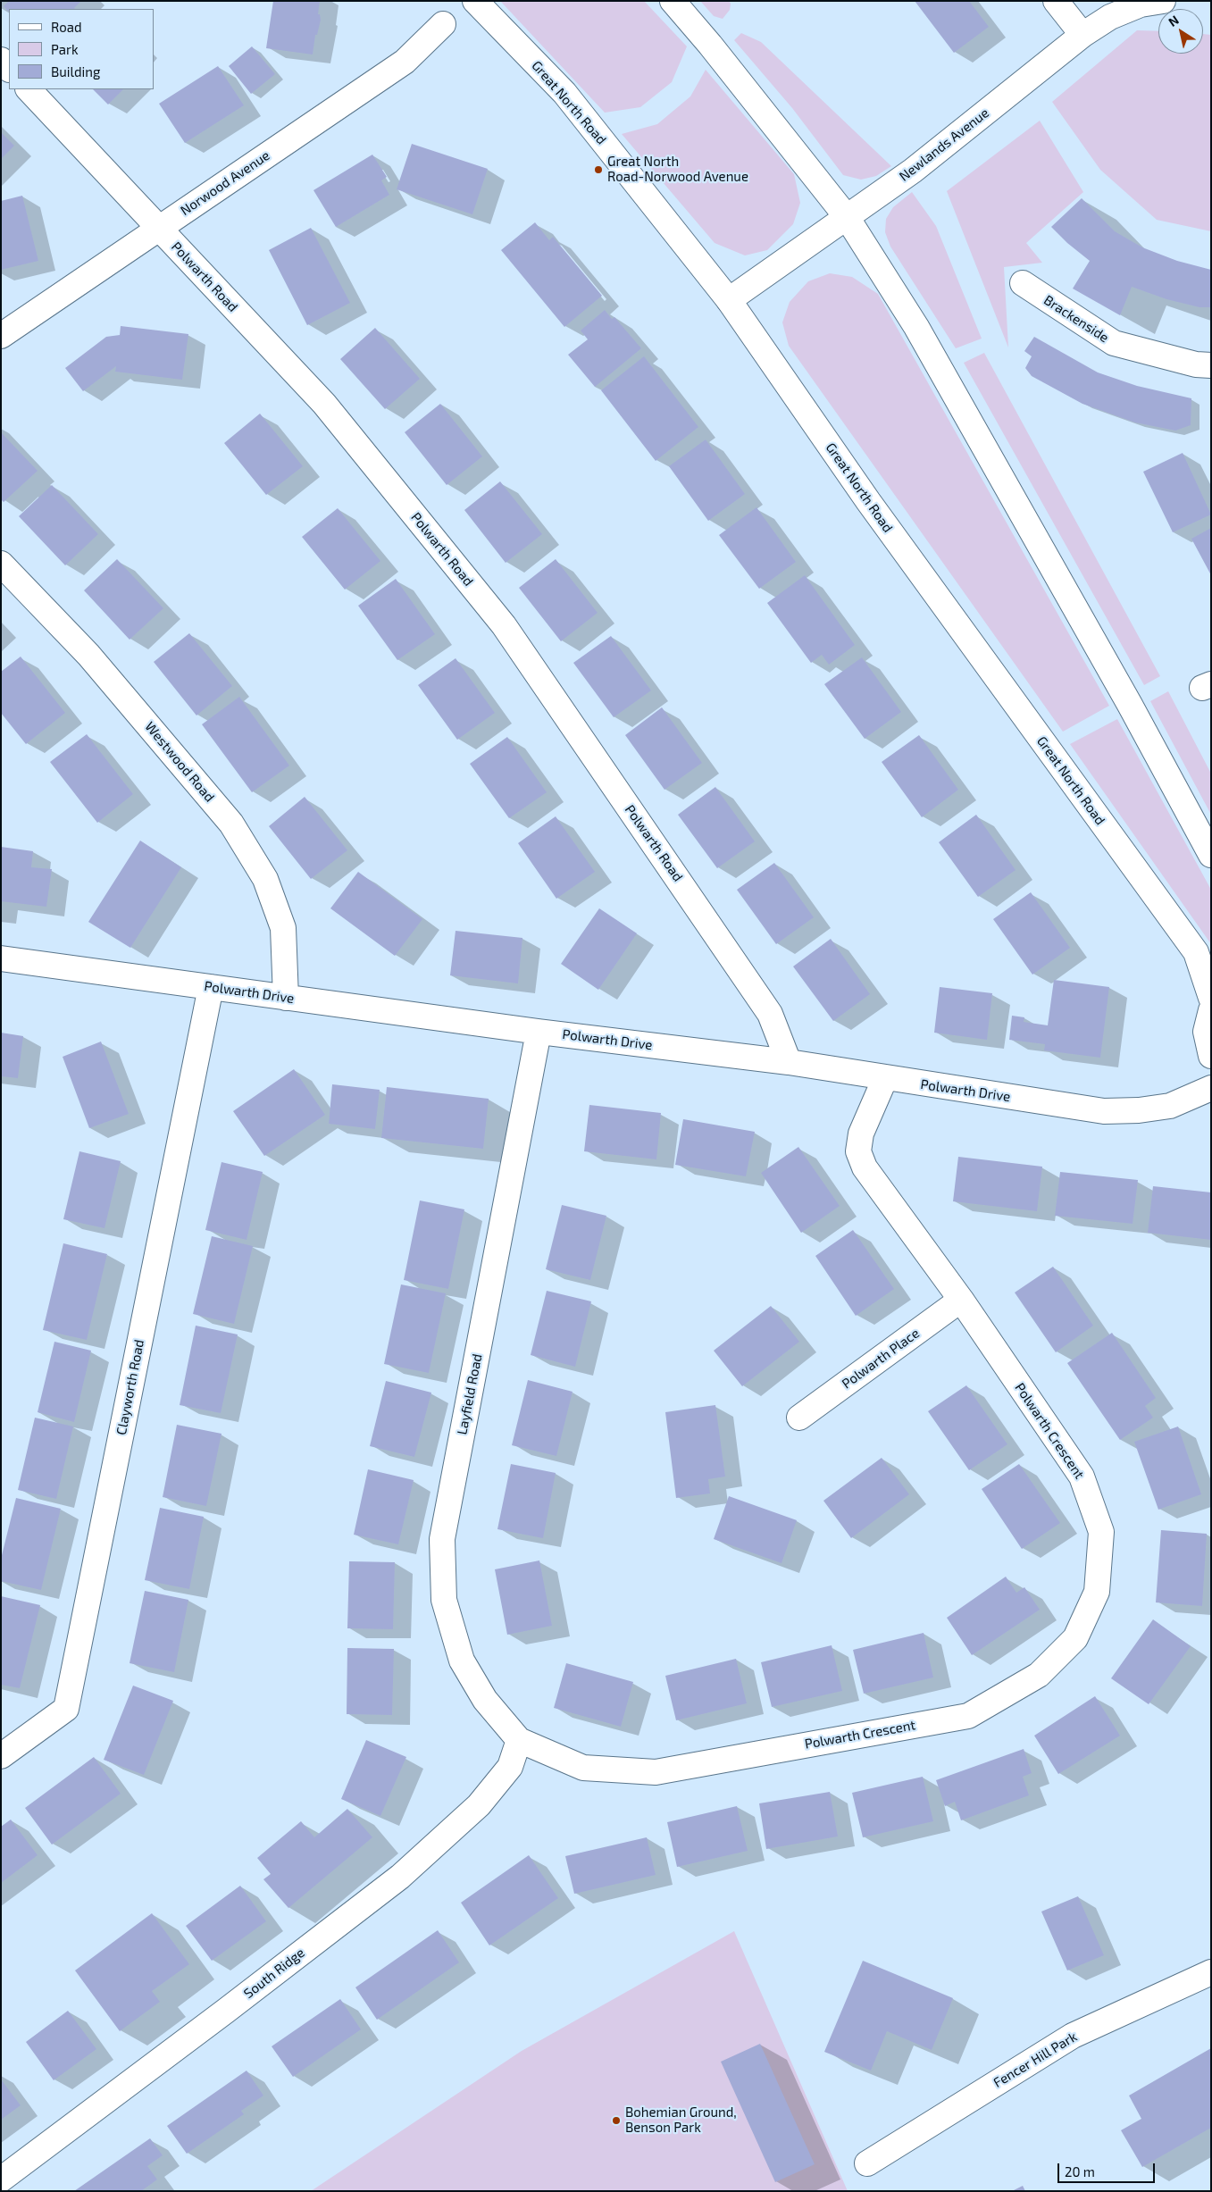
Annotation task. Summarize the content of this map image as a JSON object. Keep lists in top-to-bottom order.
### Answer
{
  "streets": {
    "street": [
      "Great North Road",
      "Newlands Avenue",
      "Norwood Avenue",
      "Polwarth Road",
      "Brackenside",
      "Westwood Road",
      "Polwarth Drive",
      "Polwarth Place",
      "Clayworth Road",
      "Layfield Road",
      "Polwarth Crescent",
      "South Ridge",
      "Fencer Hill Park"
    ]
  },
  "crossings": [
    ["Great North Road", "Newlands Avenue"],
    ["Norwood Avenue", "Polwarth Road"],
    ["Polwarth Road", "Polwarth Drive"],
    ["Westwood Road", "Polwarth Drive"],
    ["Polwarth Drive", "Clayworth Road"],
    ["Polwarth Drive", "Layfield Road"],
    ["Polwarth Drive", "Polwarth Crescent"],
    ["Polwarth Place", "Polwarth Crescent"],
    ["Layfield Road", "Polwarth Crescent"],
    ["Layfield Road", "South Ridge"],
    ["Polwarth Crescent", "South Ridge"]
  ],
  "places": ["Great North Road-Norwood Avenue", "Bohemian Ground, Benson Park"],
  "legend": ["Road", "Park", "Building"],
  "scale_bar": "20 m",
  "north": "top left"
}
